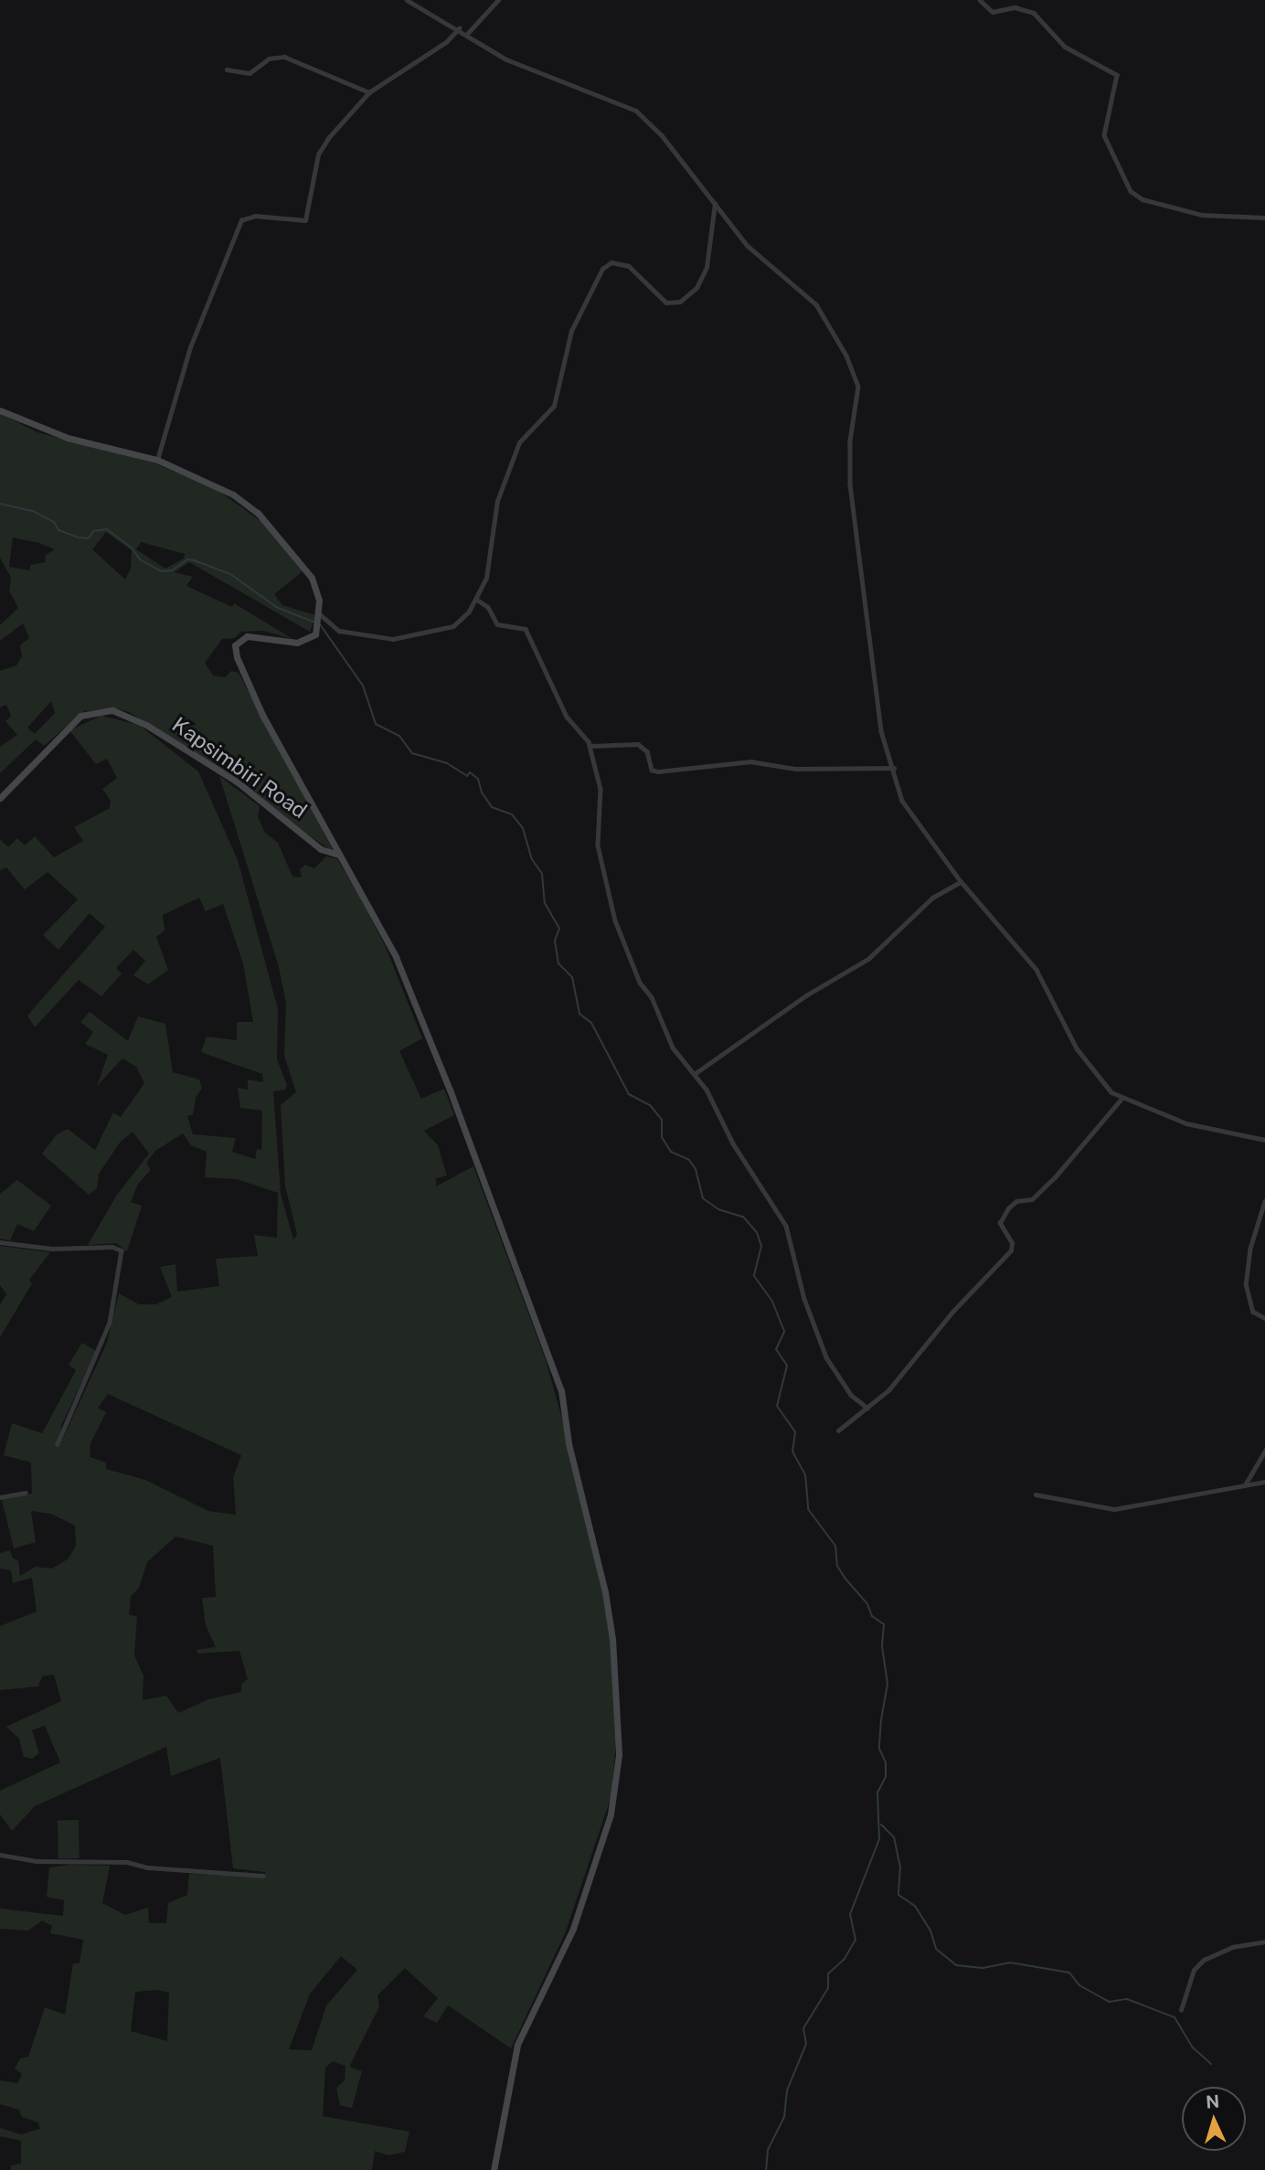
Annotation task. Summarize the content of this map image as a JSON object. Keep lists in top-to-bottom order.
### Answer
{
  "streets": {
    "street": ["Kapsimbiri Road"]
  },
  "north": "top"
}
